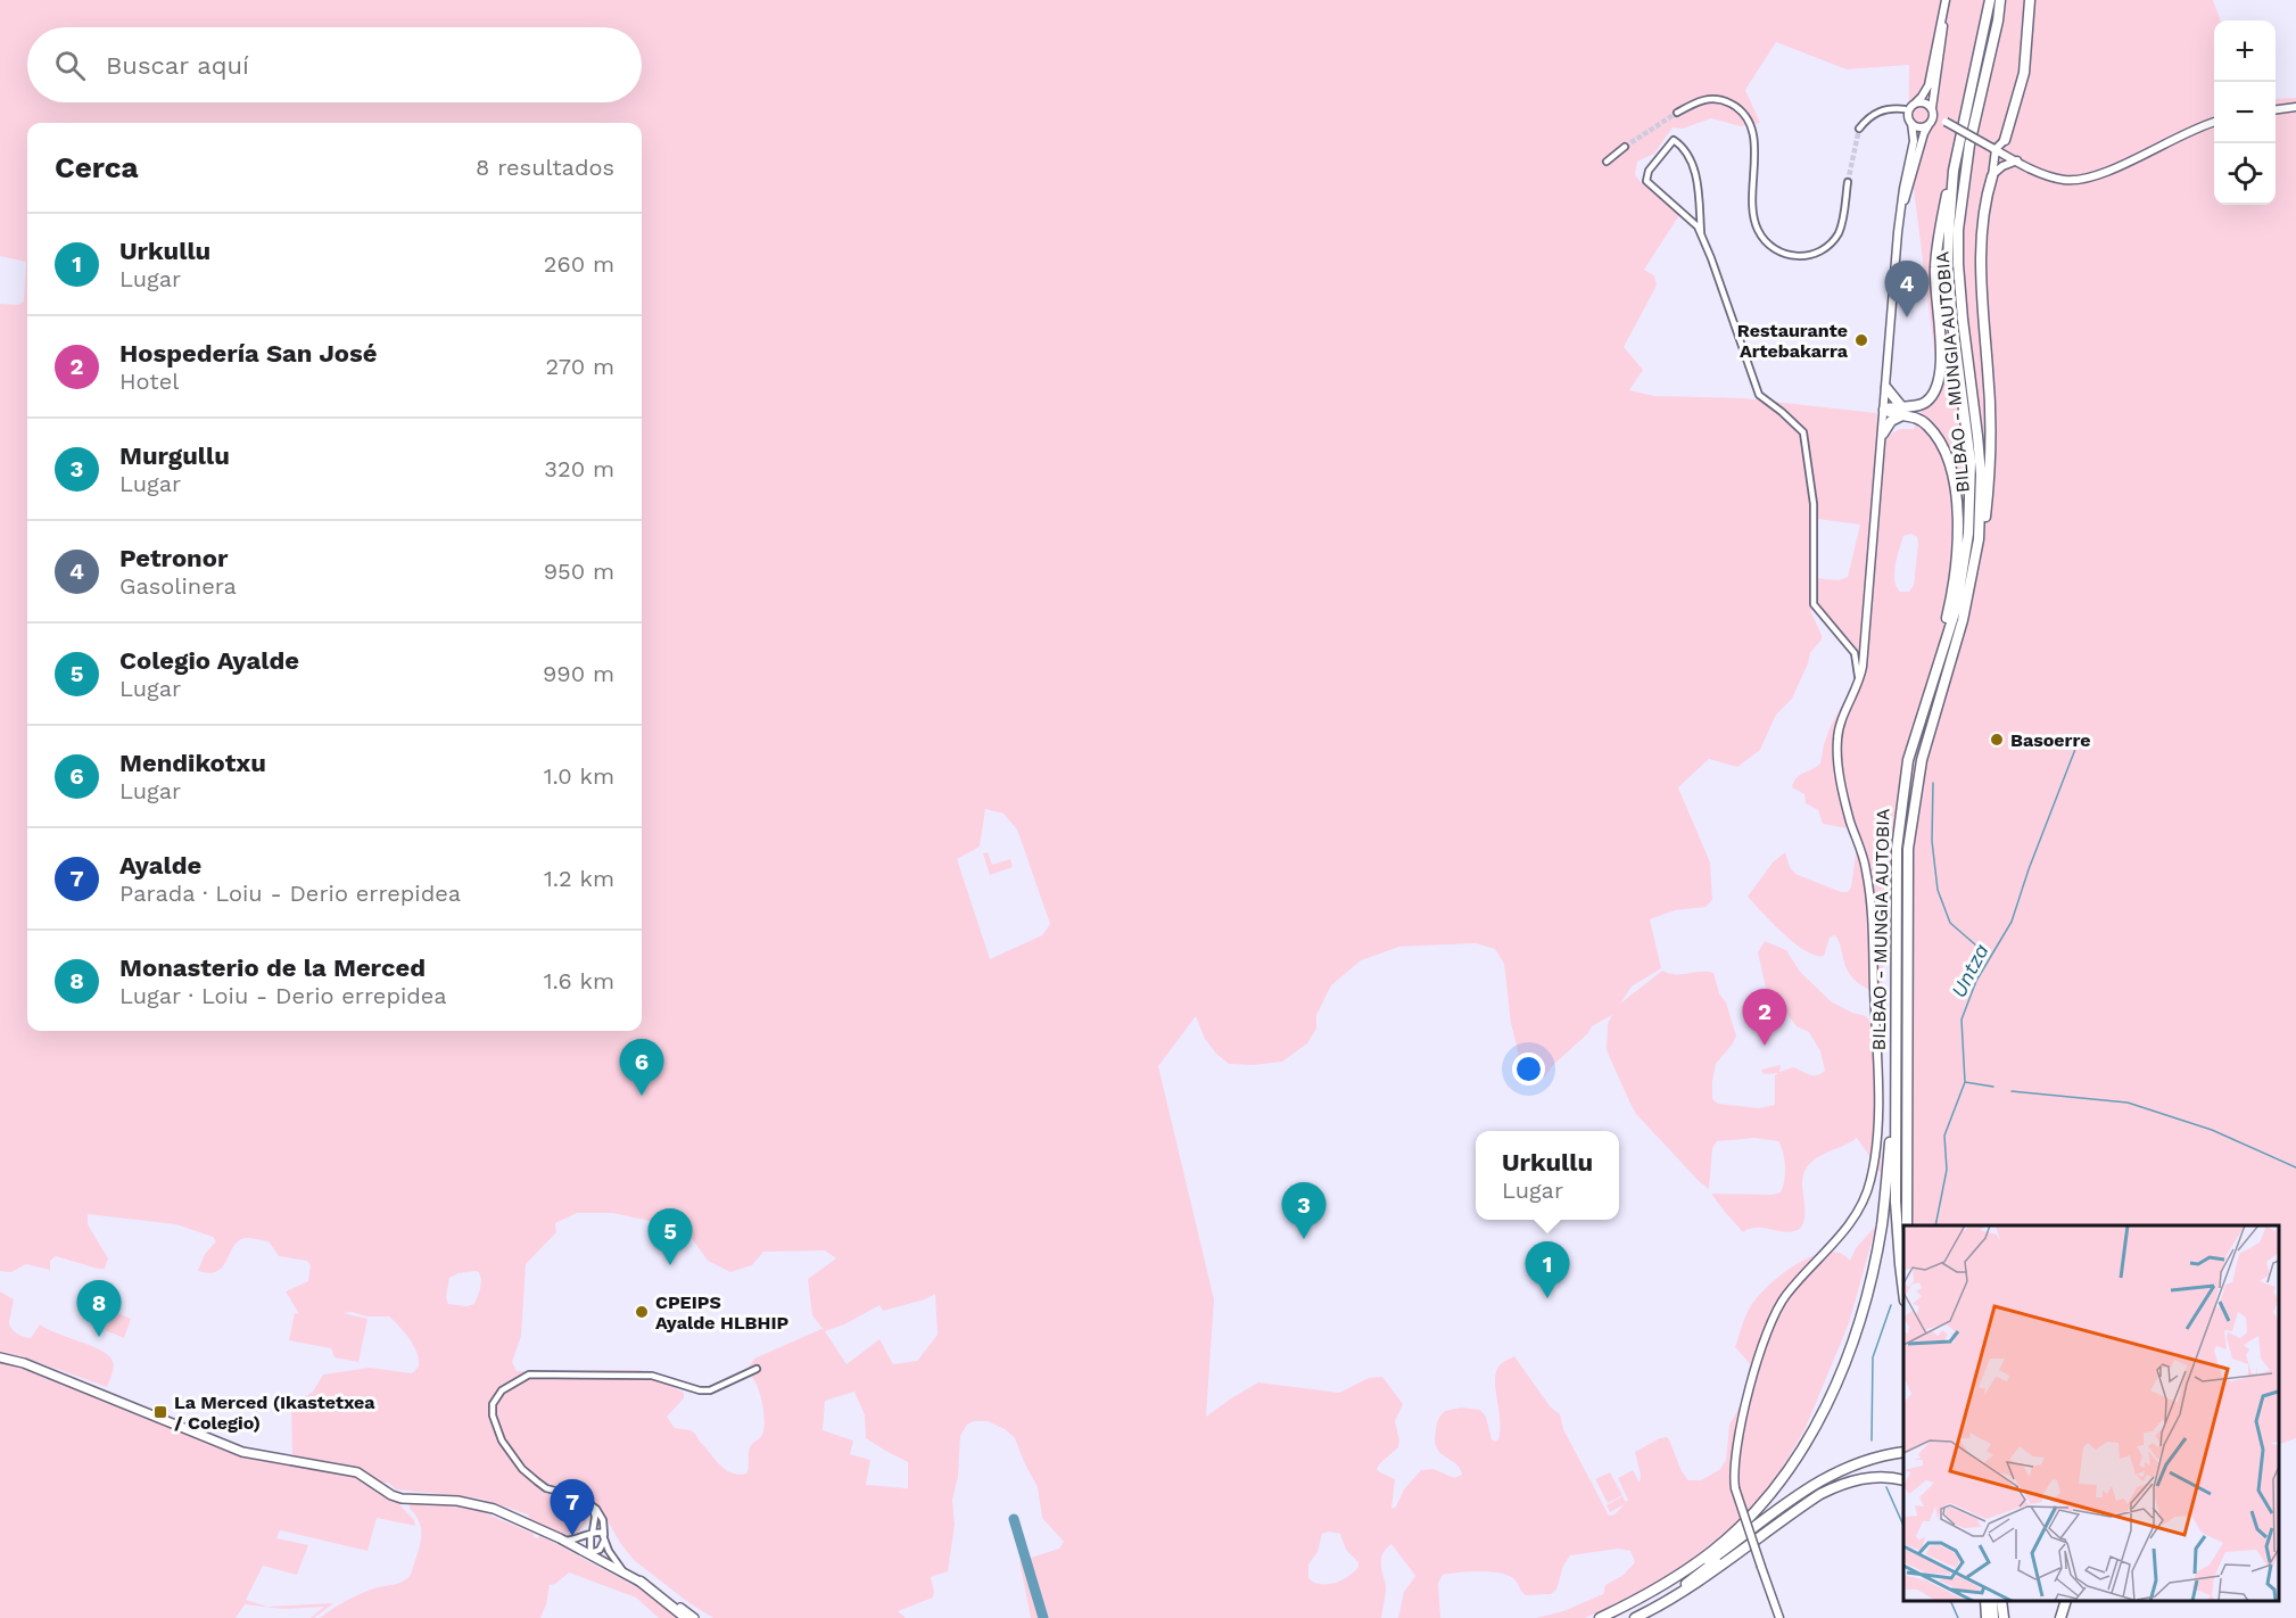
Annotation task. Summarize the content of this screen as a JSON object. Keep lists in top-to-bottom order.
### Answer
{
  "streets": {
    "highway": ["BILBAO - MUNGIA AUTOBIA"]
  },
  "water": ["Untza"],
  "places": {
    "other": ["Restaurante Artebakarra", "Basoerre", "CPEIPS Ayalde HLBHIP"],
    "transit": ["La Merced (Ikastetxea / Colegio)"]
  },
  "page": {
    "map_buttons": ["+", "−"],
    "search": "Buscar aquí",
    "heading": ["Cerca", "8 resultados"],
    "list": [
      {
        "mark": "1",
        "name": "Urkullu",
        "note": "Lugar",
        "value": "260 m"
      },
      {
        "mark": "2",
        "name": "Hospedería San José",
        "note": "Hotel",
        "value": "270 m"
      },
      {
        "mark": "3",
        "name": "Murgullu",
        "note": "Lugar",
        "value": "320 m"
      },
      {
        "mark": "4",
        "name": "Petronor",
        "note": "Gasolinera",
        "value": "950 m"
      },
      {
        "mark": "5",
        "name": "Colegio Ayalde",
        "note": "Lugar",
        "value": "990 m"
      },
      {
        "mark": "6",
        "name": "Mendikotxu",
        "note": "Lugar",
        "value": "1.0 km"
      },
      {
        "mark": "7",
        "name": "Ayalde",
        "note": "Parada · Loiu - Derio errepidea",
        "value": "1.2 km"
      },
      {
        "mark": "8",
        "name": "Monasterio de la Merced",
        "note": "Lugar · Loiu - Derio errepidea",
        "value": "1.6 km"
      }
    ],
    "pins": [
      "4",
      "2",
      "6",
      "3",
      "5",
      "1",
      "8",
      "7"
    ],
    "popup": ["Urkullu", "Lugar"]
  }
}
